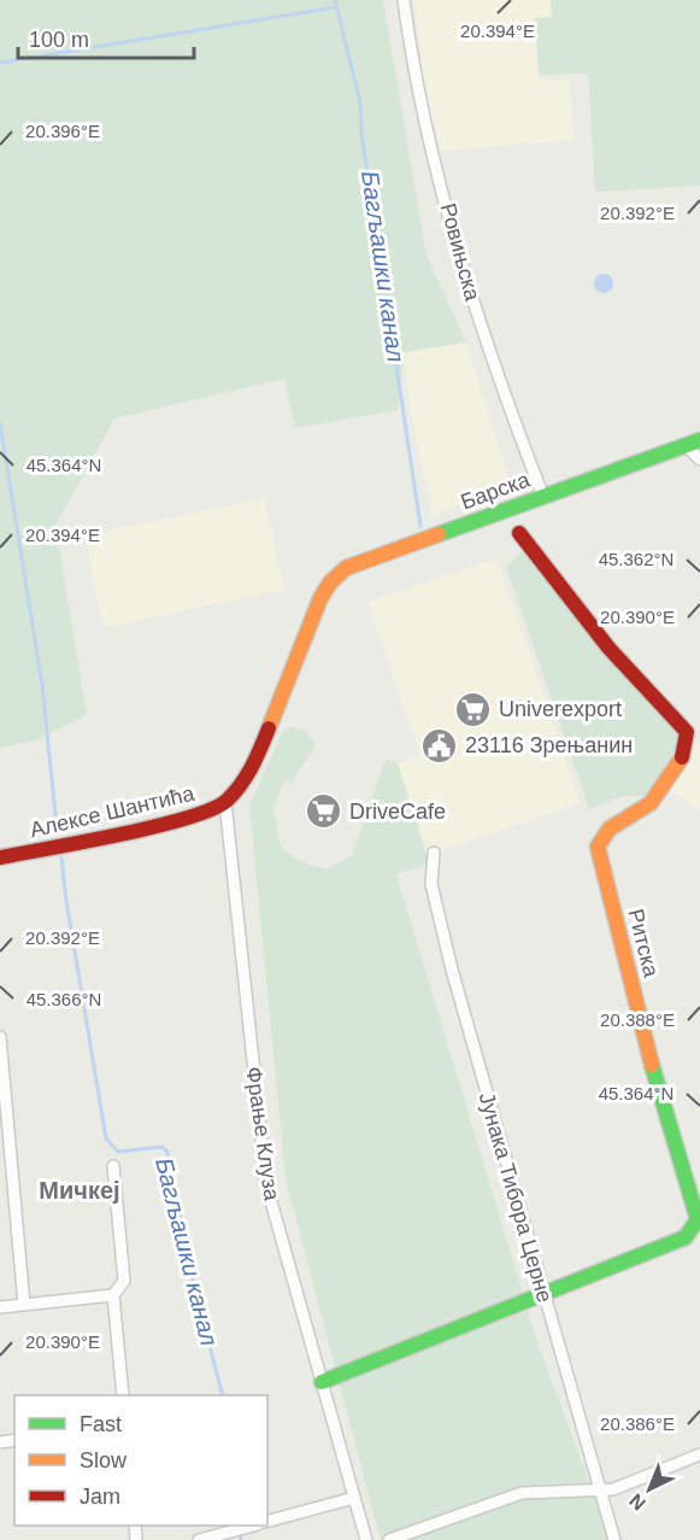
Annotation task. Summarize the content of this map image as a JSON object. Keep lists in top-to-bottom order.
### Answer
{
  "streets": {
    "street": [
      "Ровињска",
      "Барска",
      "Алексе Шантића",
      "Ритска",
      "Фрање Клуза",
      "Јунака Тибора Церне"
    ]
  },
  "crossings": [
    ["Ровињска", "Барска"],
    ["Барска", "Алексе Шантића"],
    ["Алексе Шантића", "Фрање Клуза"],
    ["Ритска", "Фрање Клуза"],
    ["Ритска", "Јунака Тибора Церне"]
  ],
  "districts": ["Мичкеј"],
  "water": ["Багљашки канал"],
  "places": {
    "supermarket": ["Univerexport", "DriveCafe"],
    "public building": ["23116 Зрењанин"]
  },
  "legend": ["Fast", "Slow", "Jam"],
  "scale_bar": "100 m",
  "north": "bottom left",
  "coordinates": [
    "20.394°E",
    "20.396°E",
    "20.392°E",
    "45.364°N",
    "45.362°N",
    "20.390°E",
    "45.366°N",
    "20.388°E",
    "20.386°E"
  ]
}
